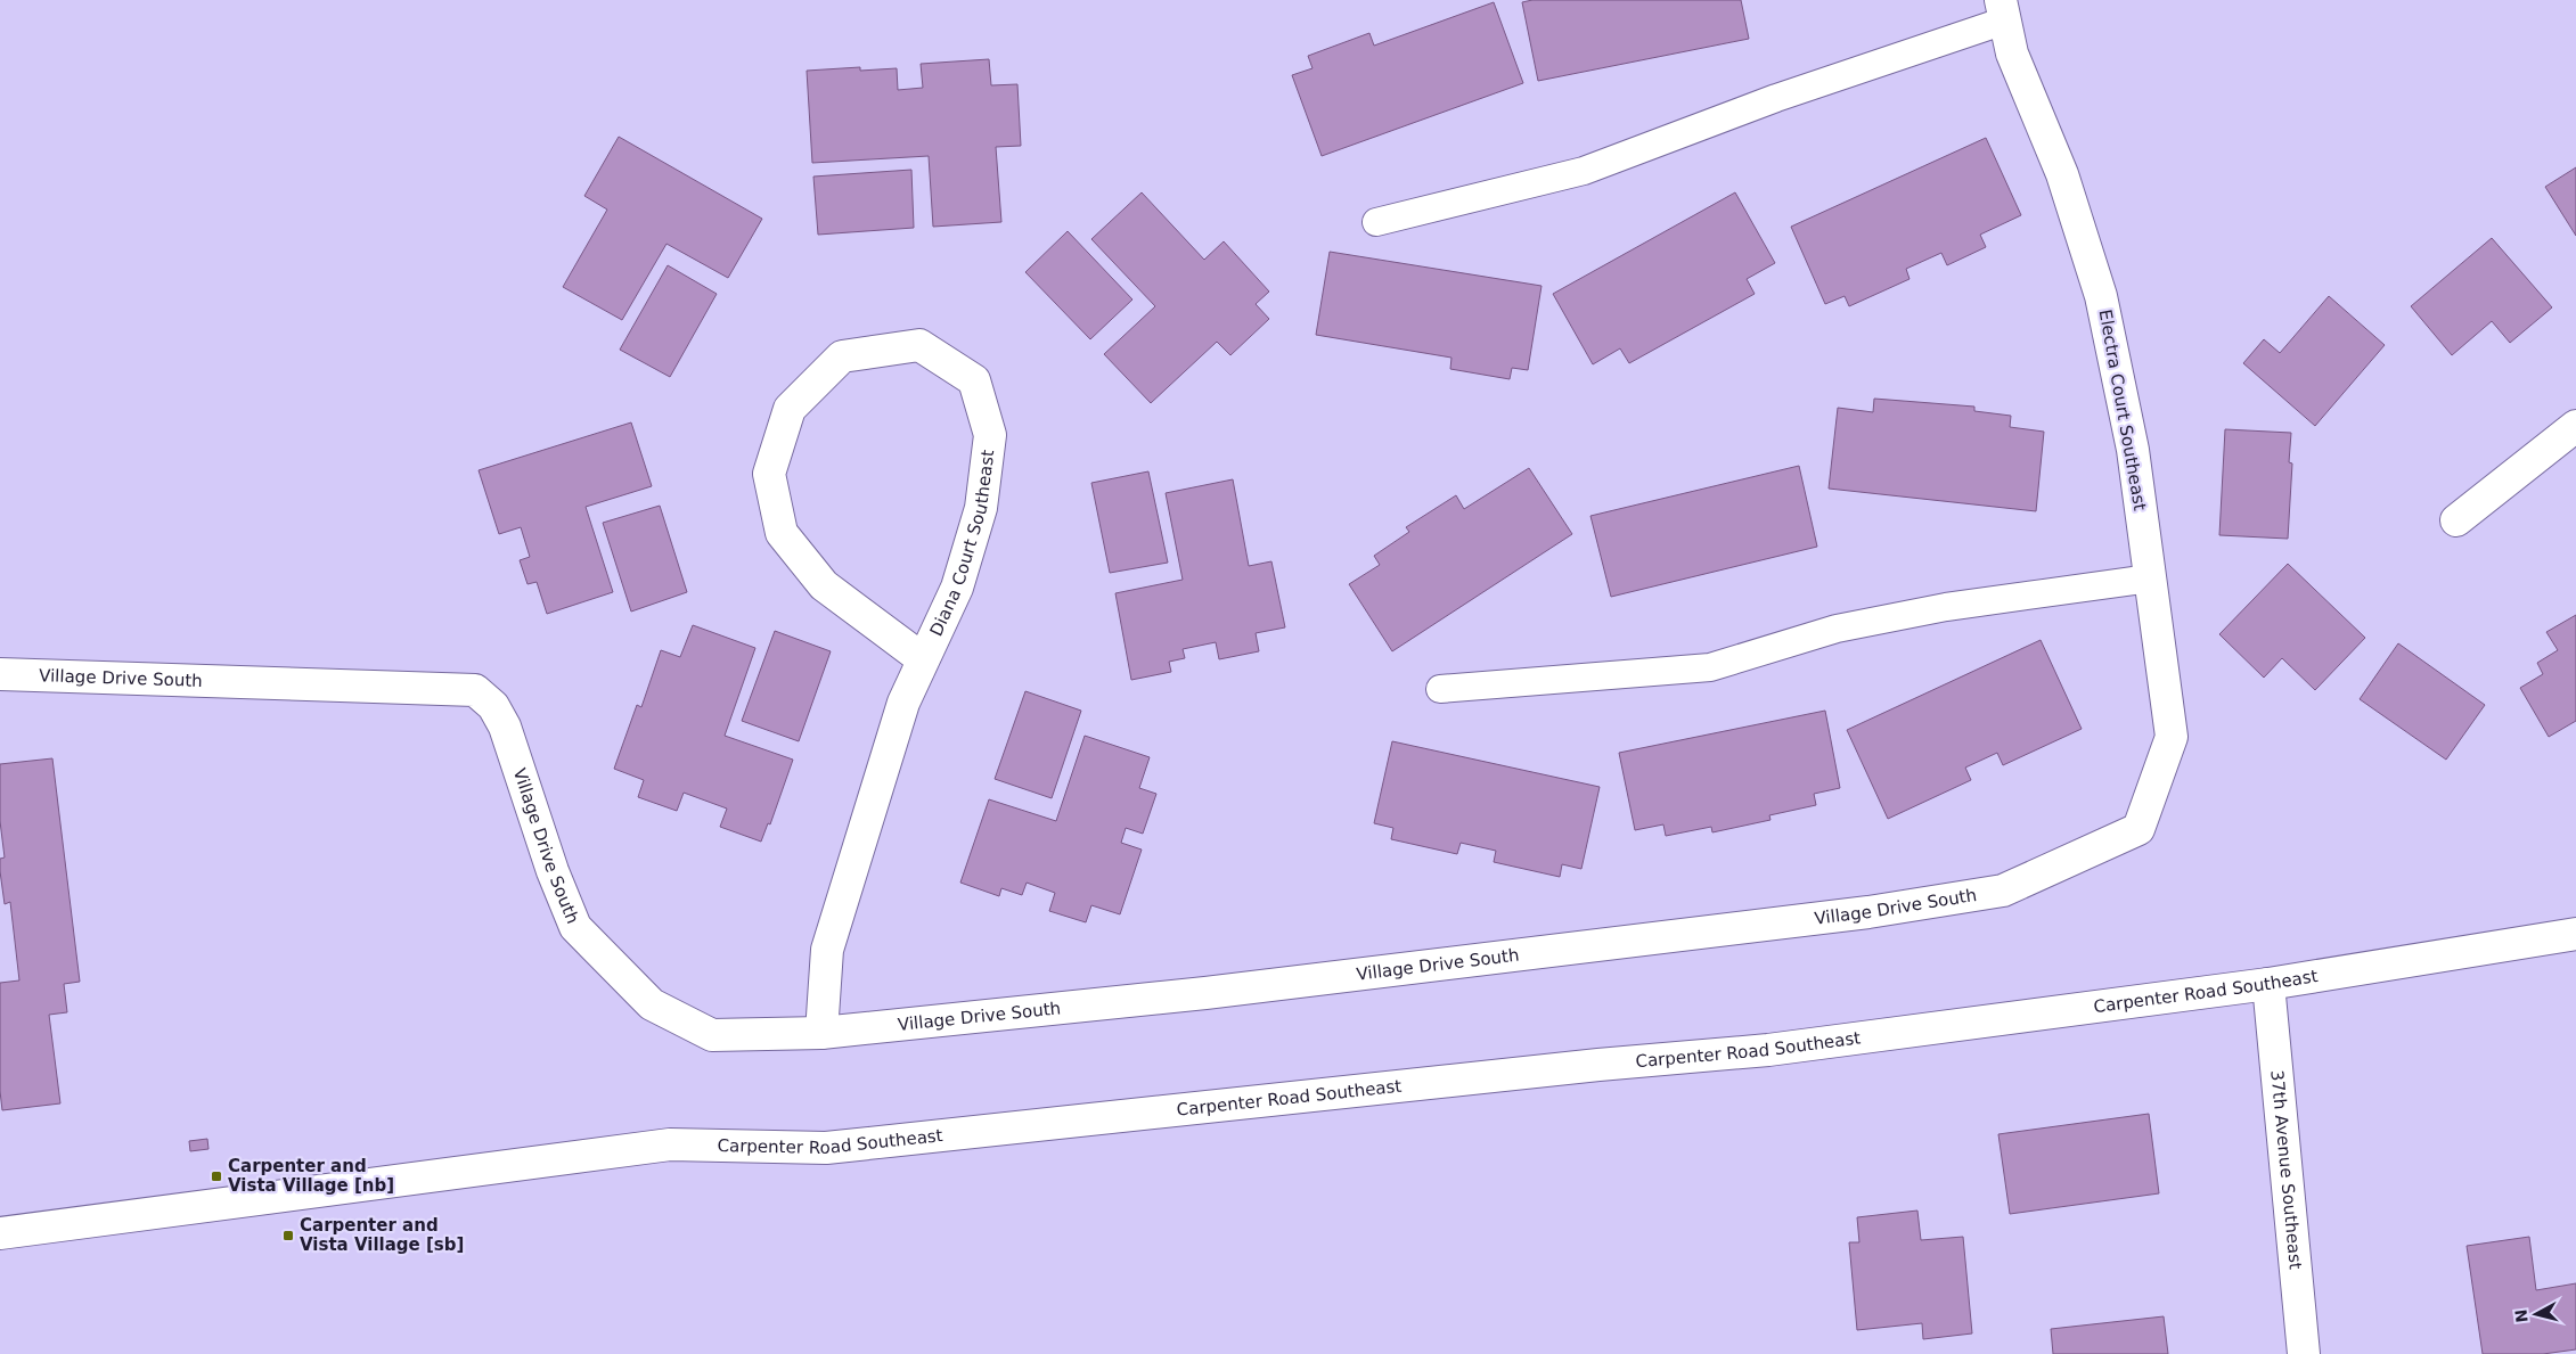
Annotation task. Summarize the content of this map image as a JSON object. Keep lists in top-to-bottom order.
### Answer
{
  "streets": {
    "street": [
      "Electra Court Southeast",
      "Diana Court Southeast",
      "Village Drive South",
      "Carpenter Road Southeast",
      "37th Avenue Southeast"
    ]
  },
  "crossings": [
    ["Electra Court Southeast", "Village Drive South"],
    ["Diana Court Southeast", "Village Drive South"],
    ["Carpenter Road Southeast", "37th Avenue Southeast"]
  ],
  "places": {
    "transit": ["Carpenter and Vista Village [nb]", "Carpenter and Vista Village [sb]"]
  },
  "north": "left"
}
